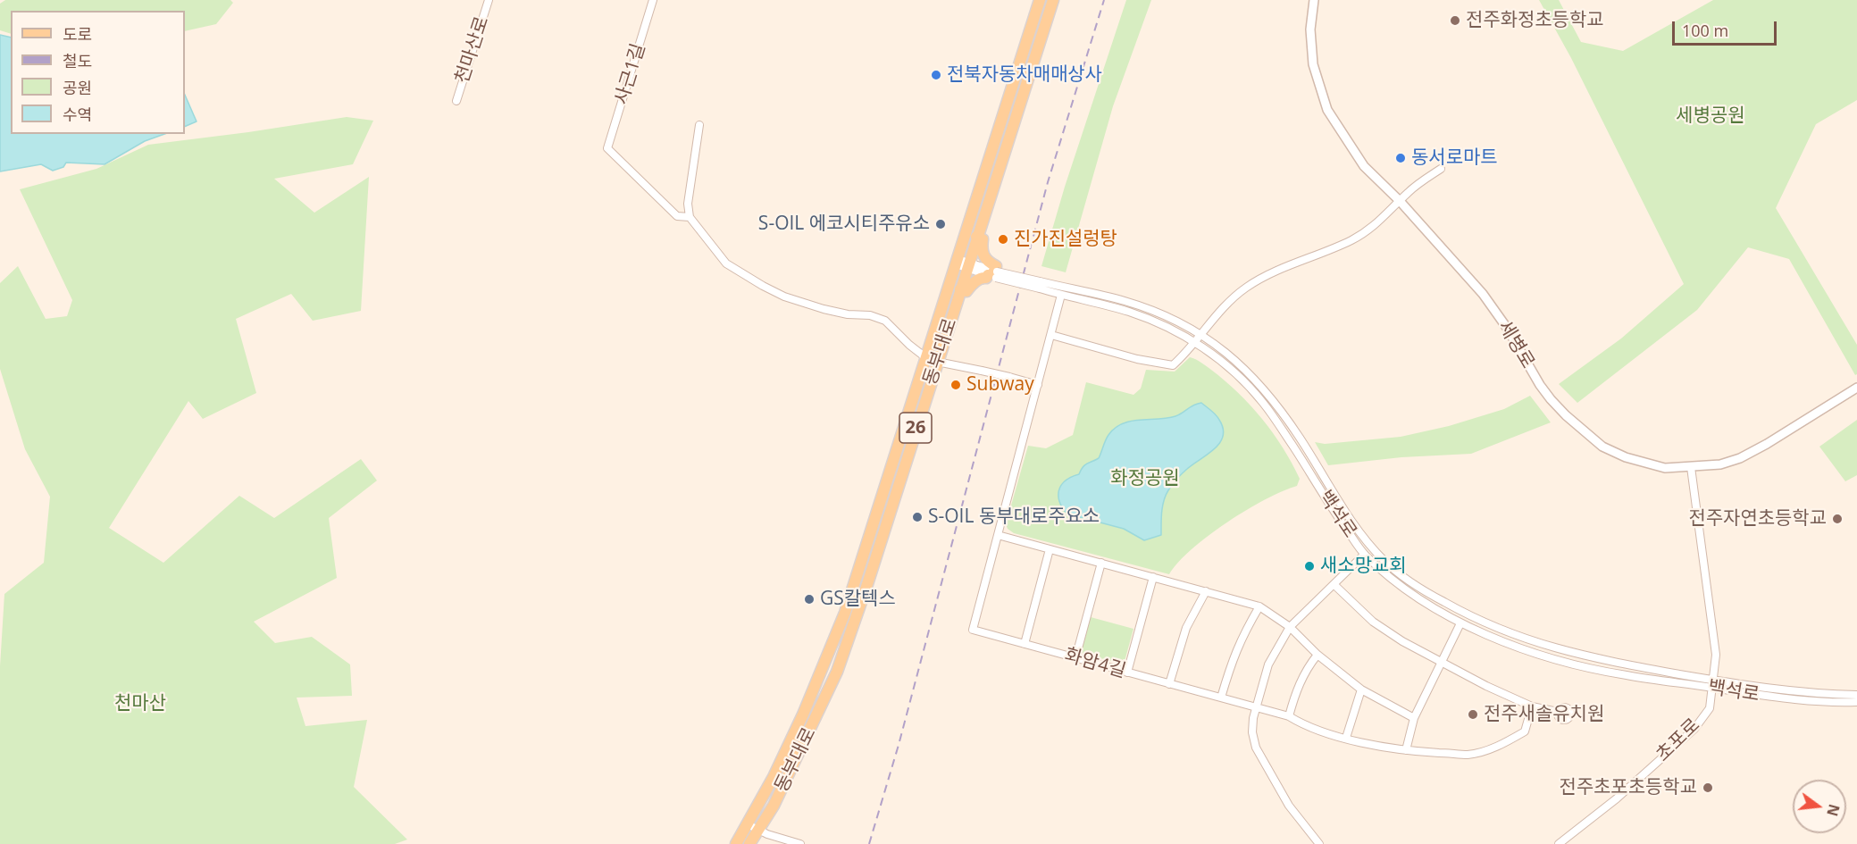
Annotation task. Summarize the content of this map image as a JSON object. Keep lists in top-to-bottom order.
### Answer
{
  "streets": {
    "main road": ["동부대로", "26"],
    "street": [
      "천마산로",
      "사근1길",
      "세병로",
      "백석로",
      "화암4길",
      "초포로"
    ]
  },
  "crossings": [
    ["세병로", "초포로"],
    ["동부대로", "백석로"],
    ["백석로", "화암4길"],
    ["백석로", "초포로"]
  ],
  "parks": ["세병공원", "화정공원", "천마산"],
  "places": [
    "전주화정초등학교",
    "전북자동차매매상사",
    "동서로마트",
    "S-OIL 에코시티주유소",
    "진가진설렁탕",
    "Subway",
    "S-OIL 동부대로주요소",
    "전주자연초등학교",
    "새소망교회",
    "GS칼텍스",
    "전주새솔유치원",
    "전주초포초등학교"
  ],
  "legend": [
    "도로",
    "철도",
    "공원",
    "수역"
  ],
  "scale_bar": "100 m",
  "north": "right"
}
